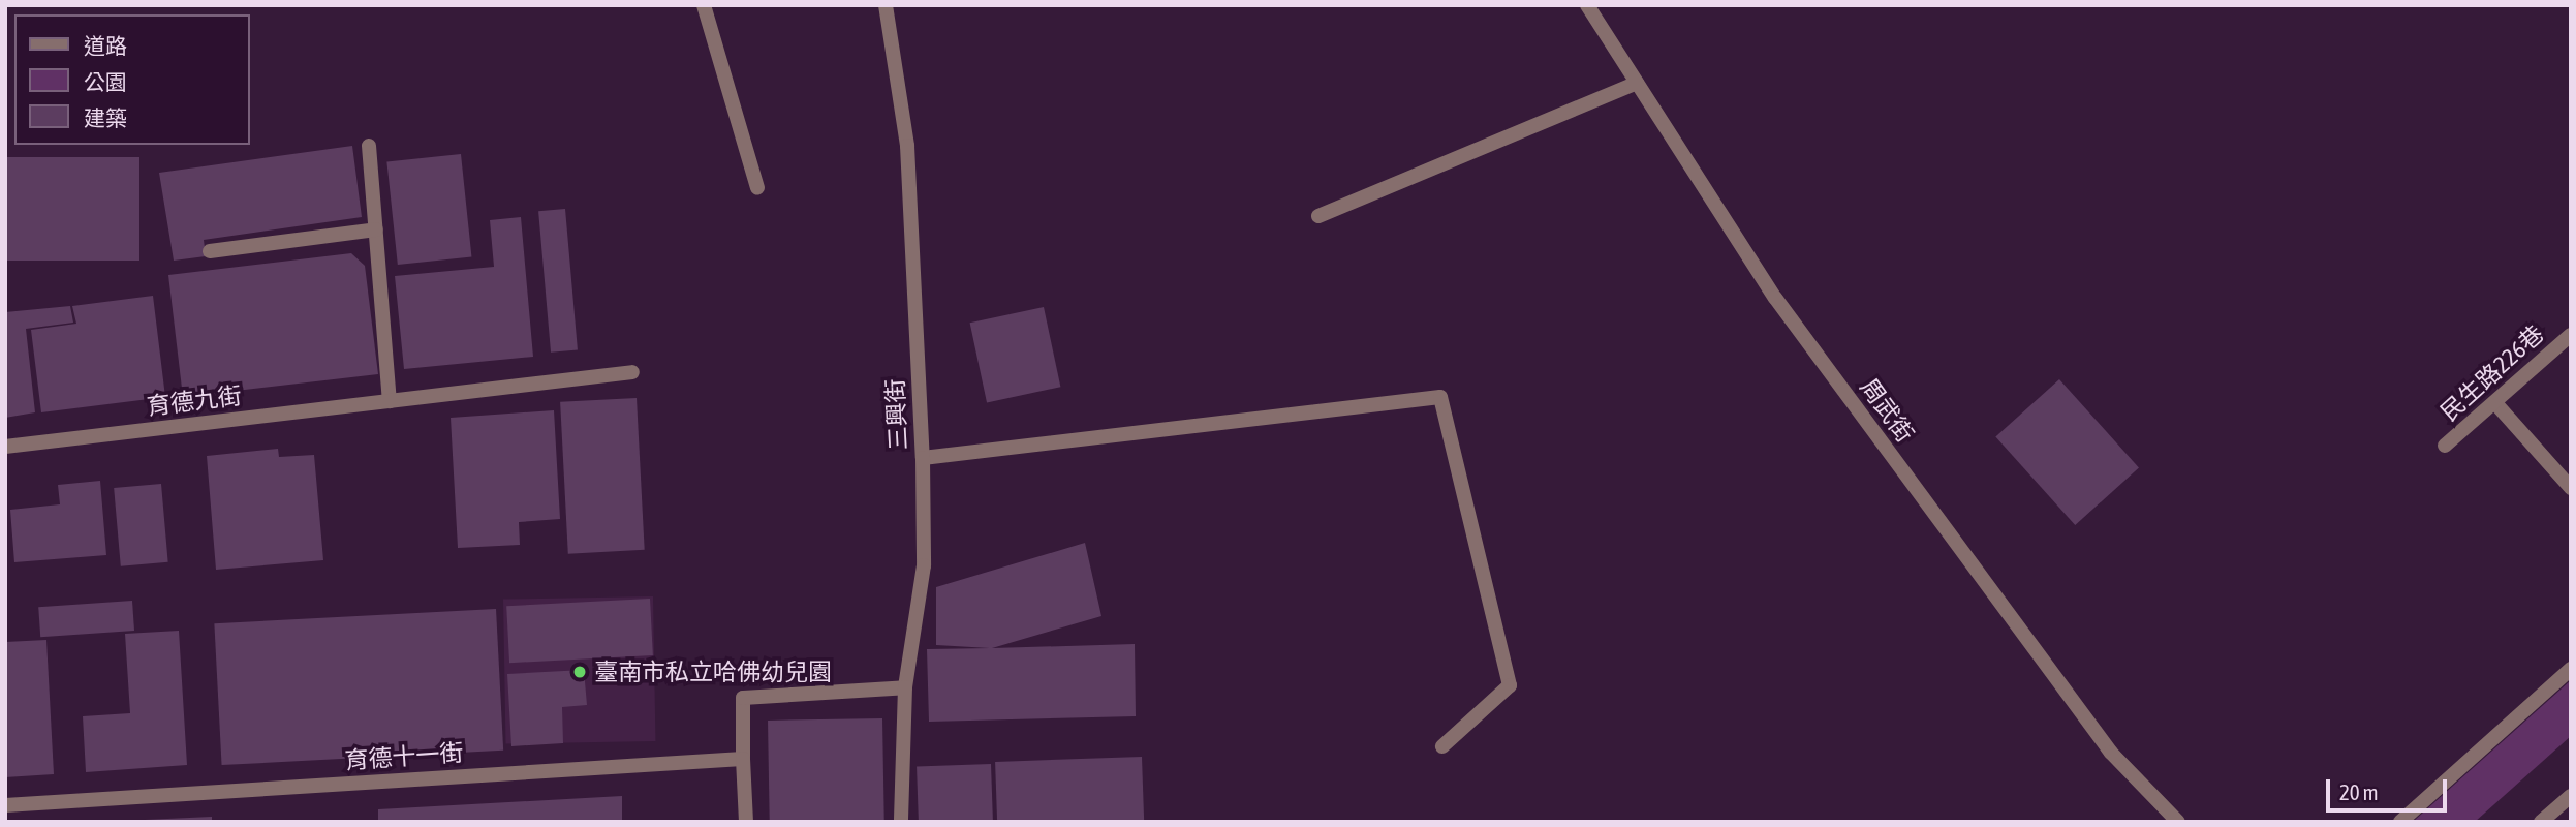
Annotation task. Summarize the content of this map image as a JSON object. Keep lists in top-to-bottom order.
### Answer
{
  "streets": {
    "street": [
      "民生路226巷",
      "育德九街",
      "周武街",
      "三興街",
      "育德十一街"
    ]
  },
  "places": ["臺南市私立哈佛幼兒園"],
  "legend": ["道路", "公園", "建築"],
  "scale_bar": "20 m"
}
